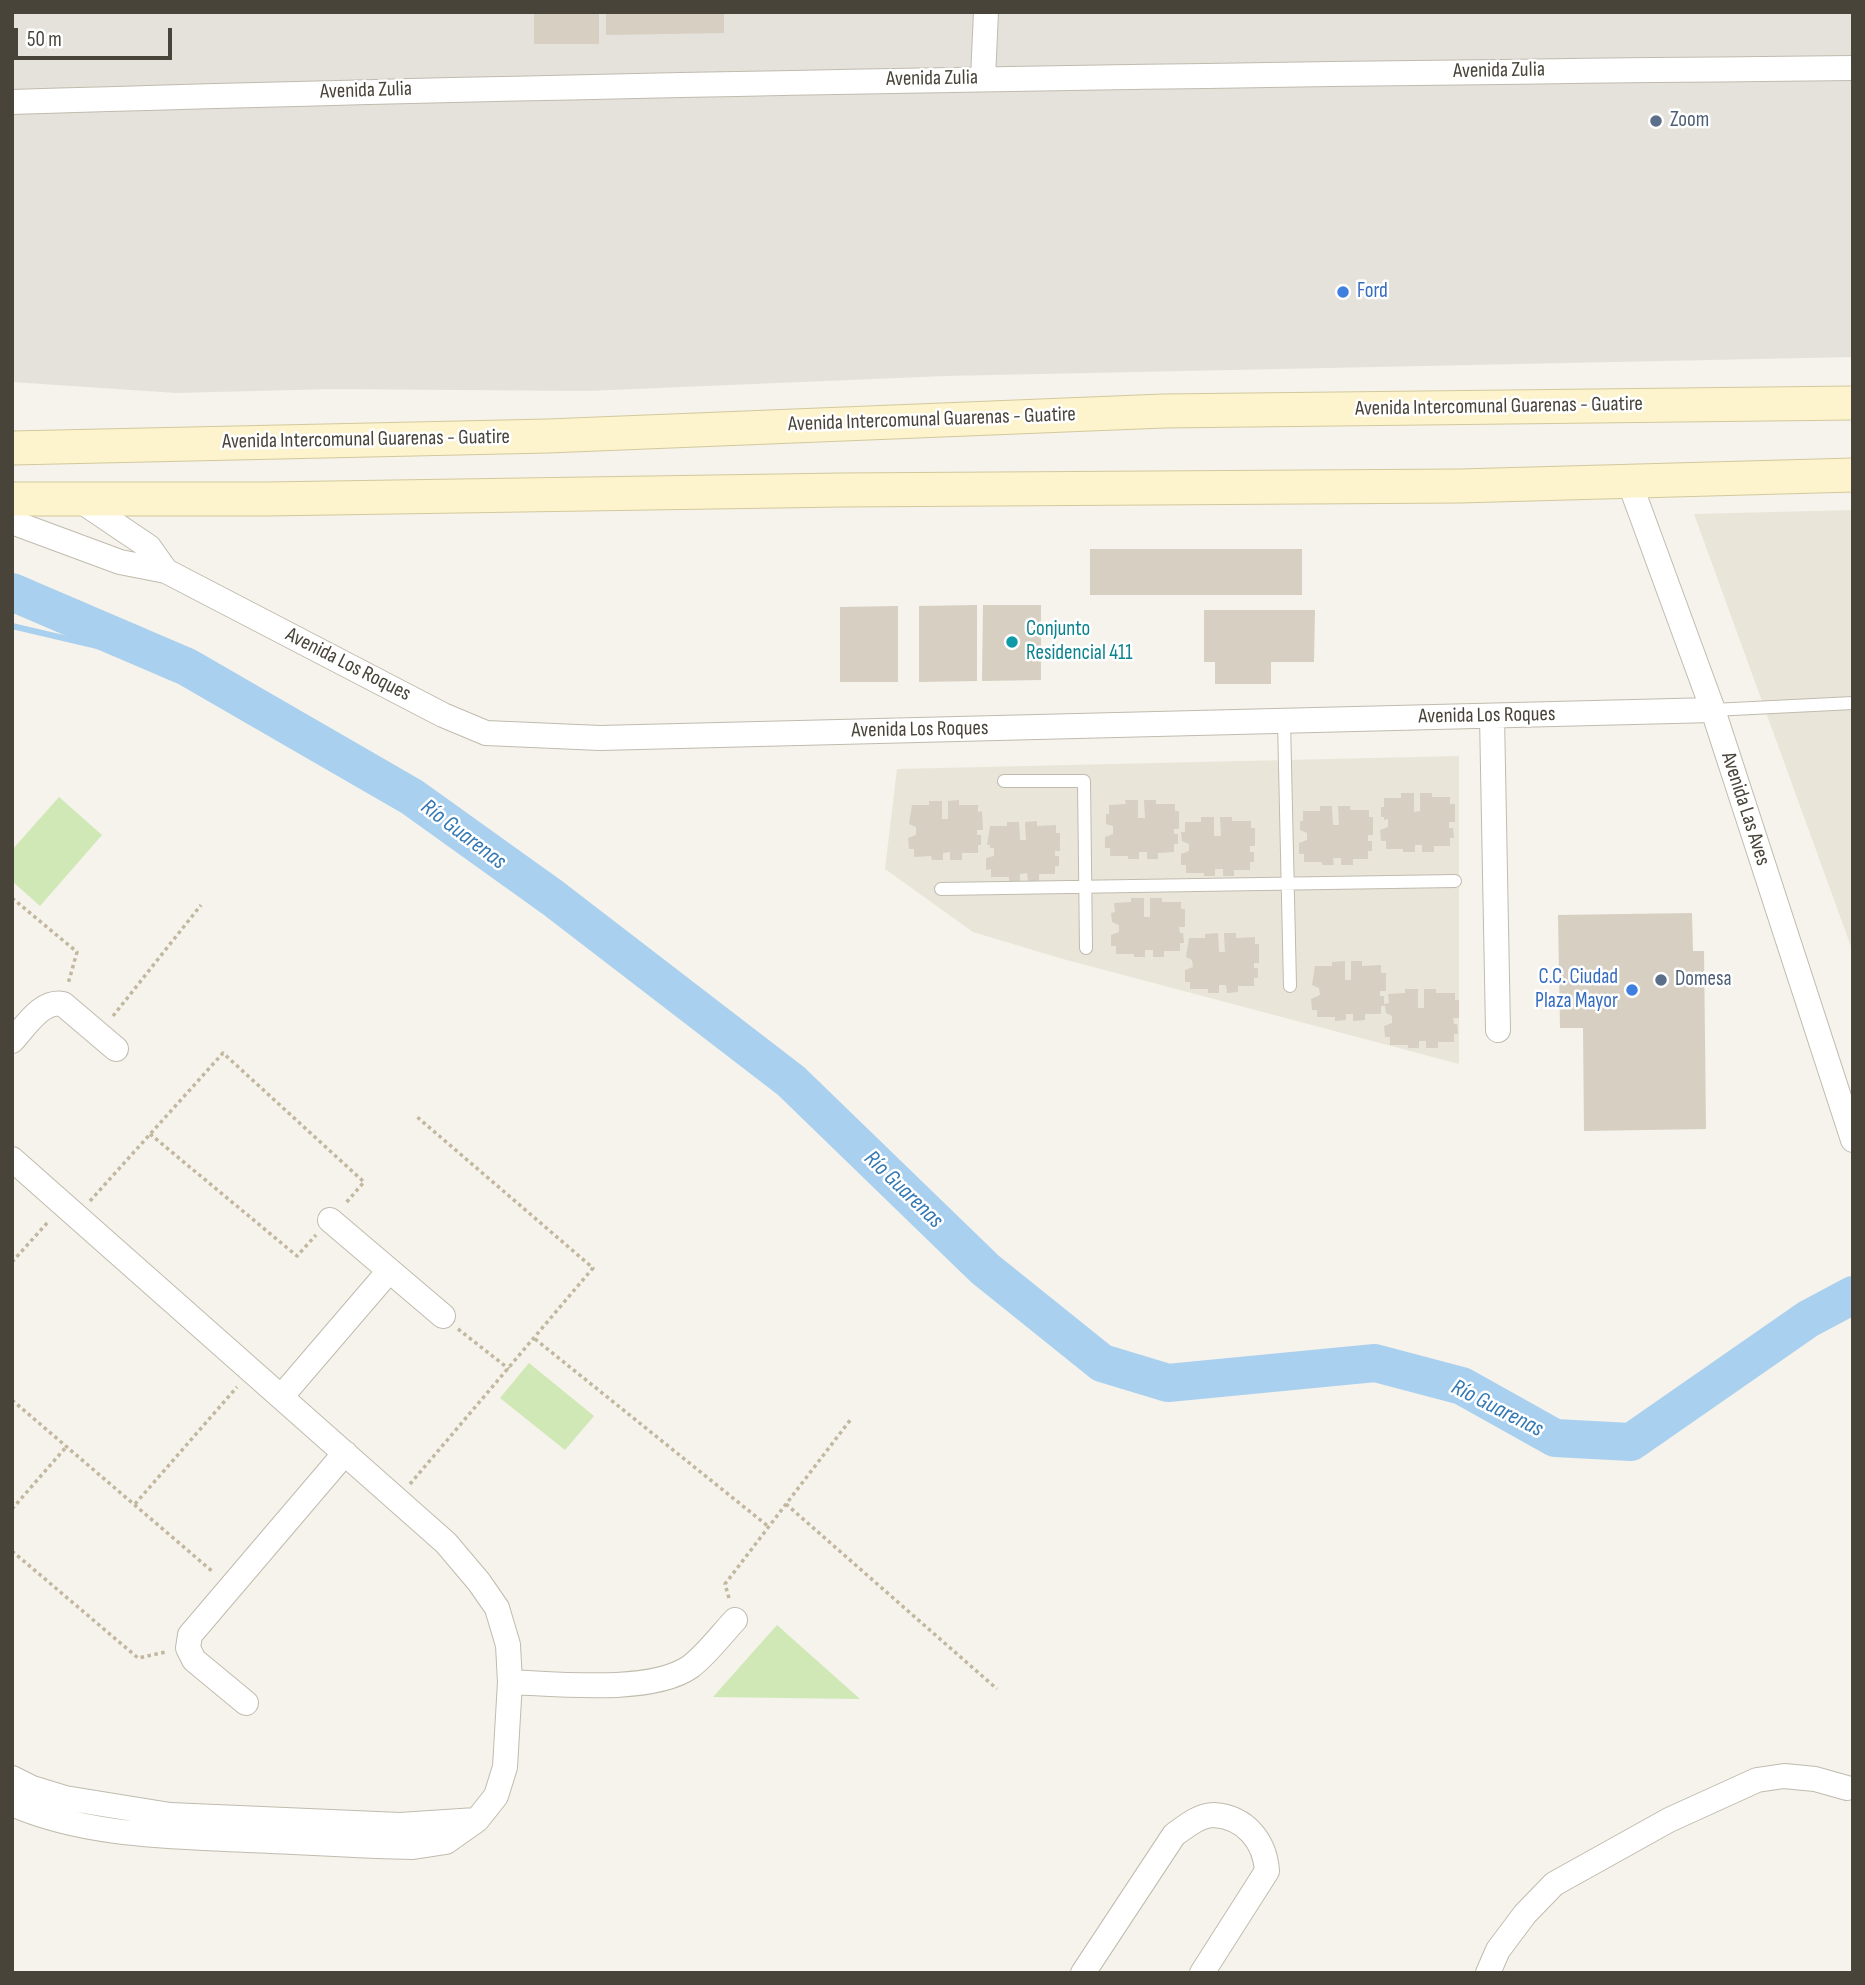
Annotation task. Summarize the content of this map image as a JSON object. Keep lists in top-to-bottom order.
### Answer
{
  "streets": {
    "main road": ["Avenida Intercomunal Guarenas - Guatire"],
    "street": ["Avenida Zulia", "Avenida Los Roques", "Avenida Las Aves"]
  },
  "crossings": [
    ["Avenida Los Roques", "Avenida Las Aves"]
  ],
  "water": ["Río Guarenas"],
  "places": [
    "Zoom",
    "Ford",
    "Conjunto Residencial 411",
    "Domesa",
    "C.C. Ciudad Plaza Mayor"
  ],
  "scale_bar": "50 m"
}
